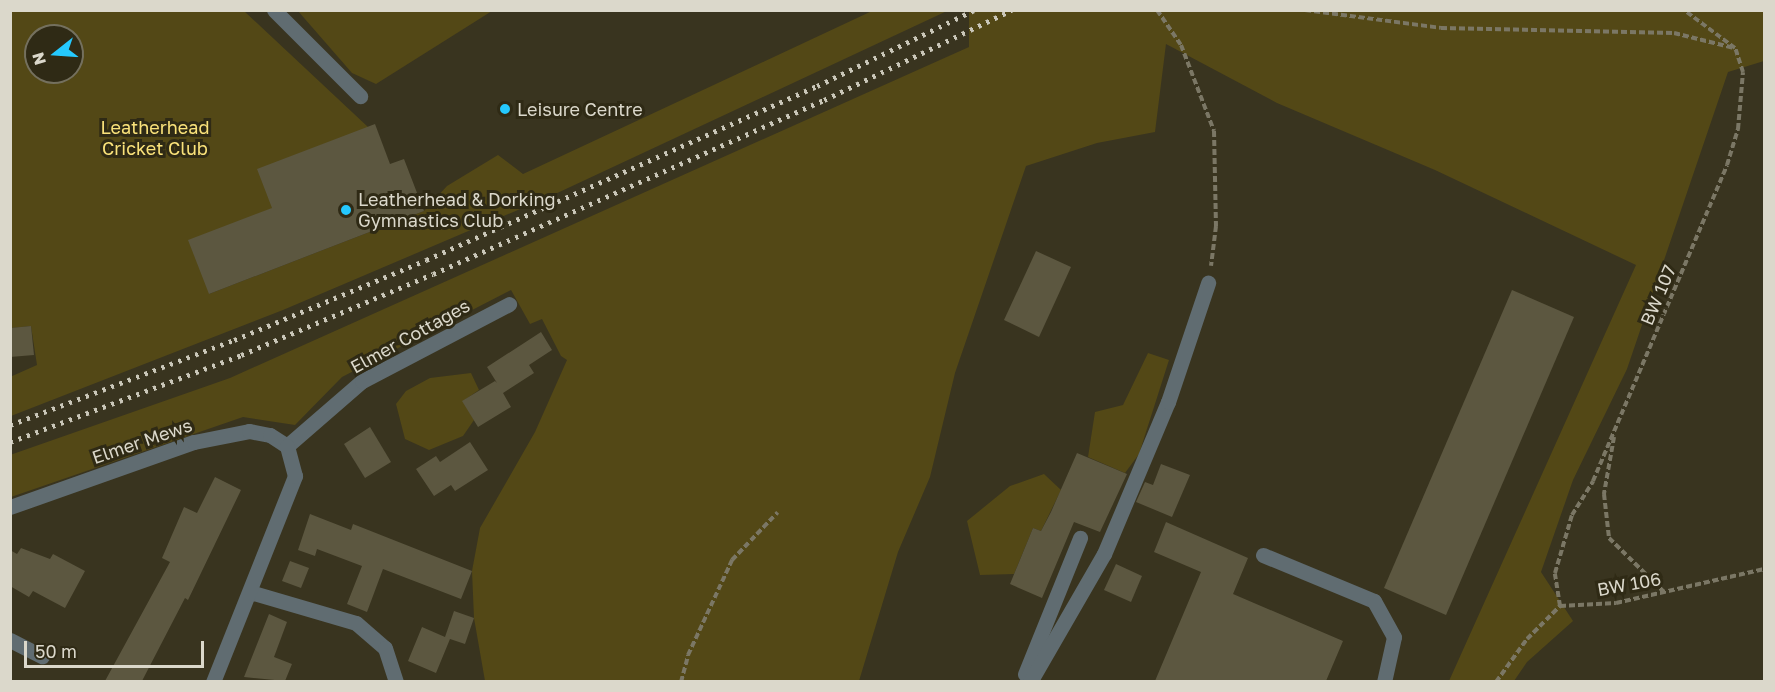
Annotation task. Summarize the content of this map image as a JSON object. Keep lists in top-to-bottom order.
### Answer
{
  "streets": {
    "street": ["Elmer Cottages", "Elmer Mews"],
    "path": ["BW 107", "BW 106"]
  },
  "crossings": [
    ["BW 107", "BW 106"],
    ["Elmer Cottages", "Elmer Mews"]
  ],
  "parks": ["Leatherhead Cricket Club"],
  "places": ["Leisure Centre", "Leatherhead & Dorking Gymnastics Club"],
  "scale_bar": "50 m",
  "north": "left"
}
